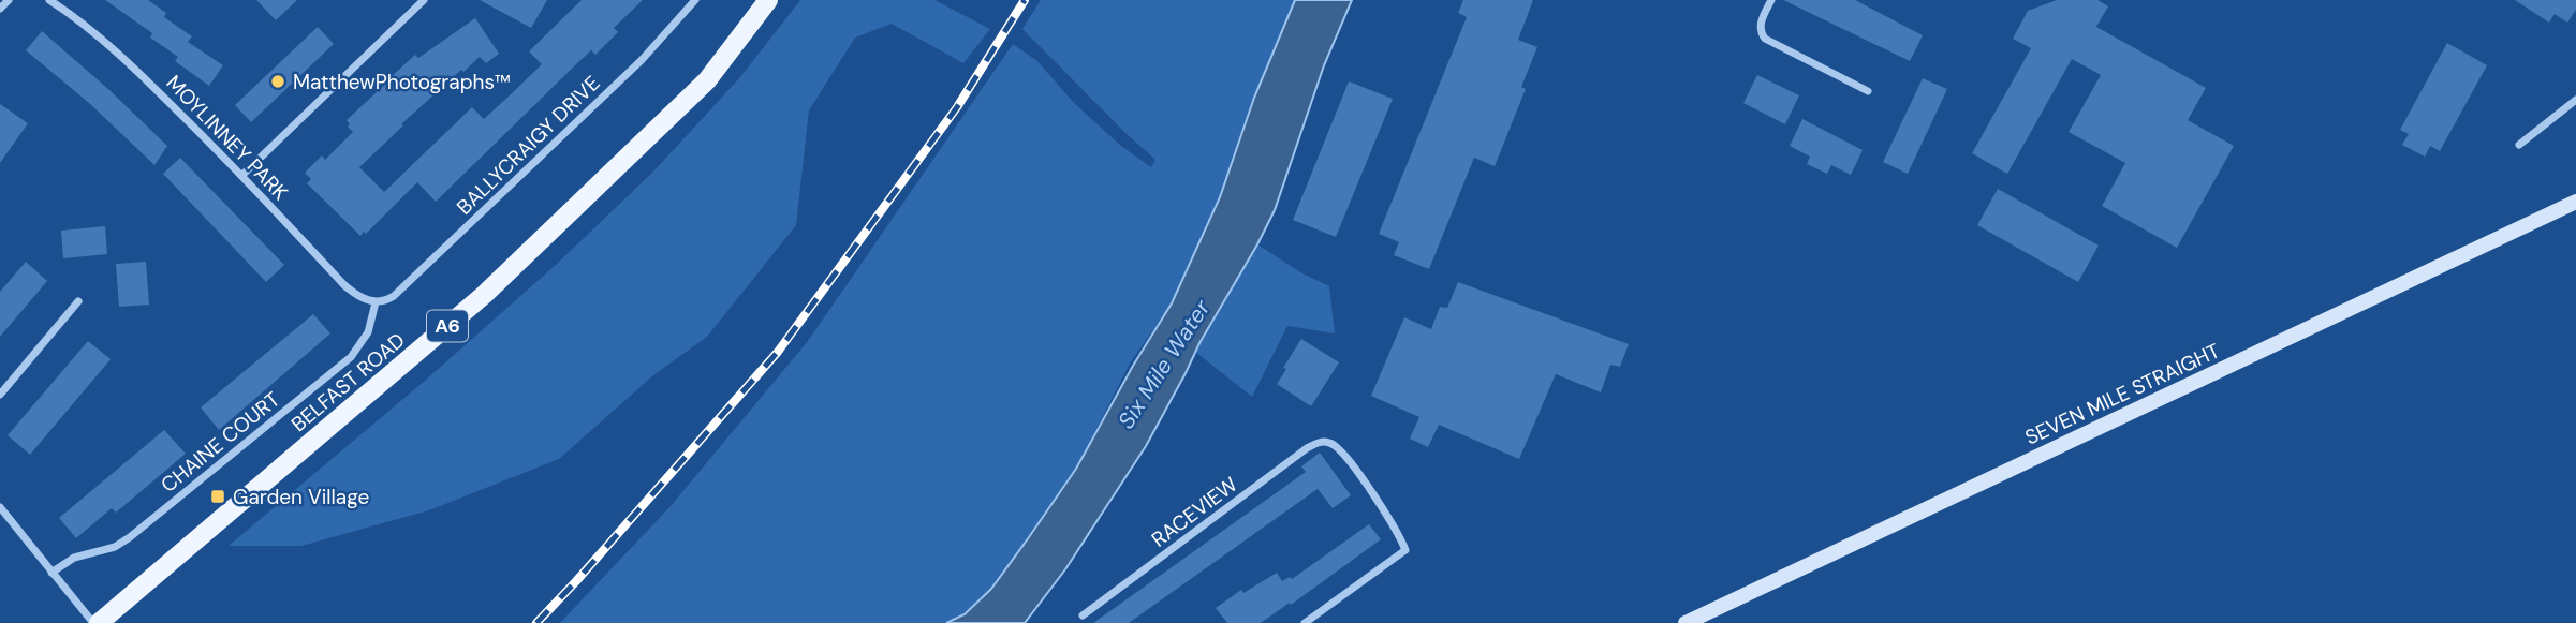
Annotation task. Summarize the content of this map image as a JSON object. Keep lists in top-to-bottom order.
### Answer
{
  "streets": {
    "main road": ["A6", "BELFAST ROAD", "SEVEN MILE STRAIGHT"],
    "street": [
      "MOYLINNEY PARK",
      "BALLYCRAIGY DRIVE",
      "CHAINE COURT",
      "RACEVIEW"
    ]
  },
  "crossings": [
    ["MOYLINNEY PARK", "BALLYCRAIGY DRIVE"],
    ["MOYLINNEY PARK", "CHAINE COURT"],
    ["BALLYCRAIGY DRIVE", "CHAINE COURT"]
  ],
  "water": ["Six Mile Water"],
  "places": {
    "other": ["MatthewPhotographs™"],
    "transit": ["Garden Village"]
  }
}
